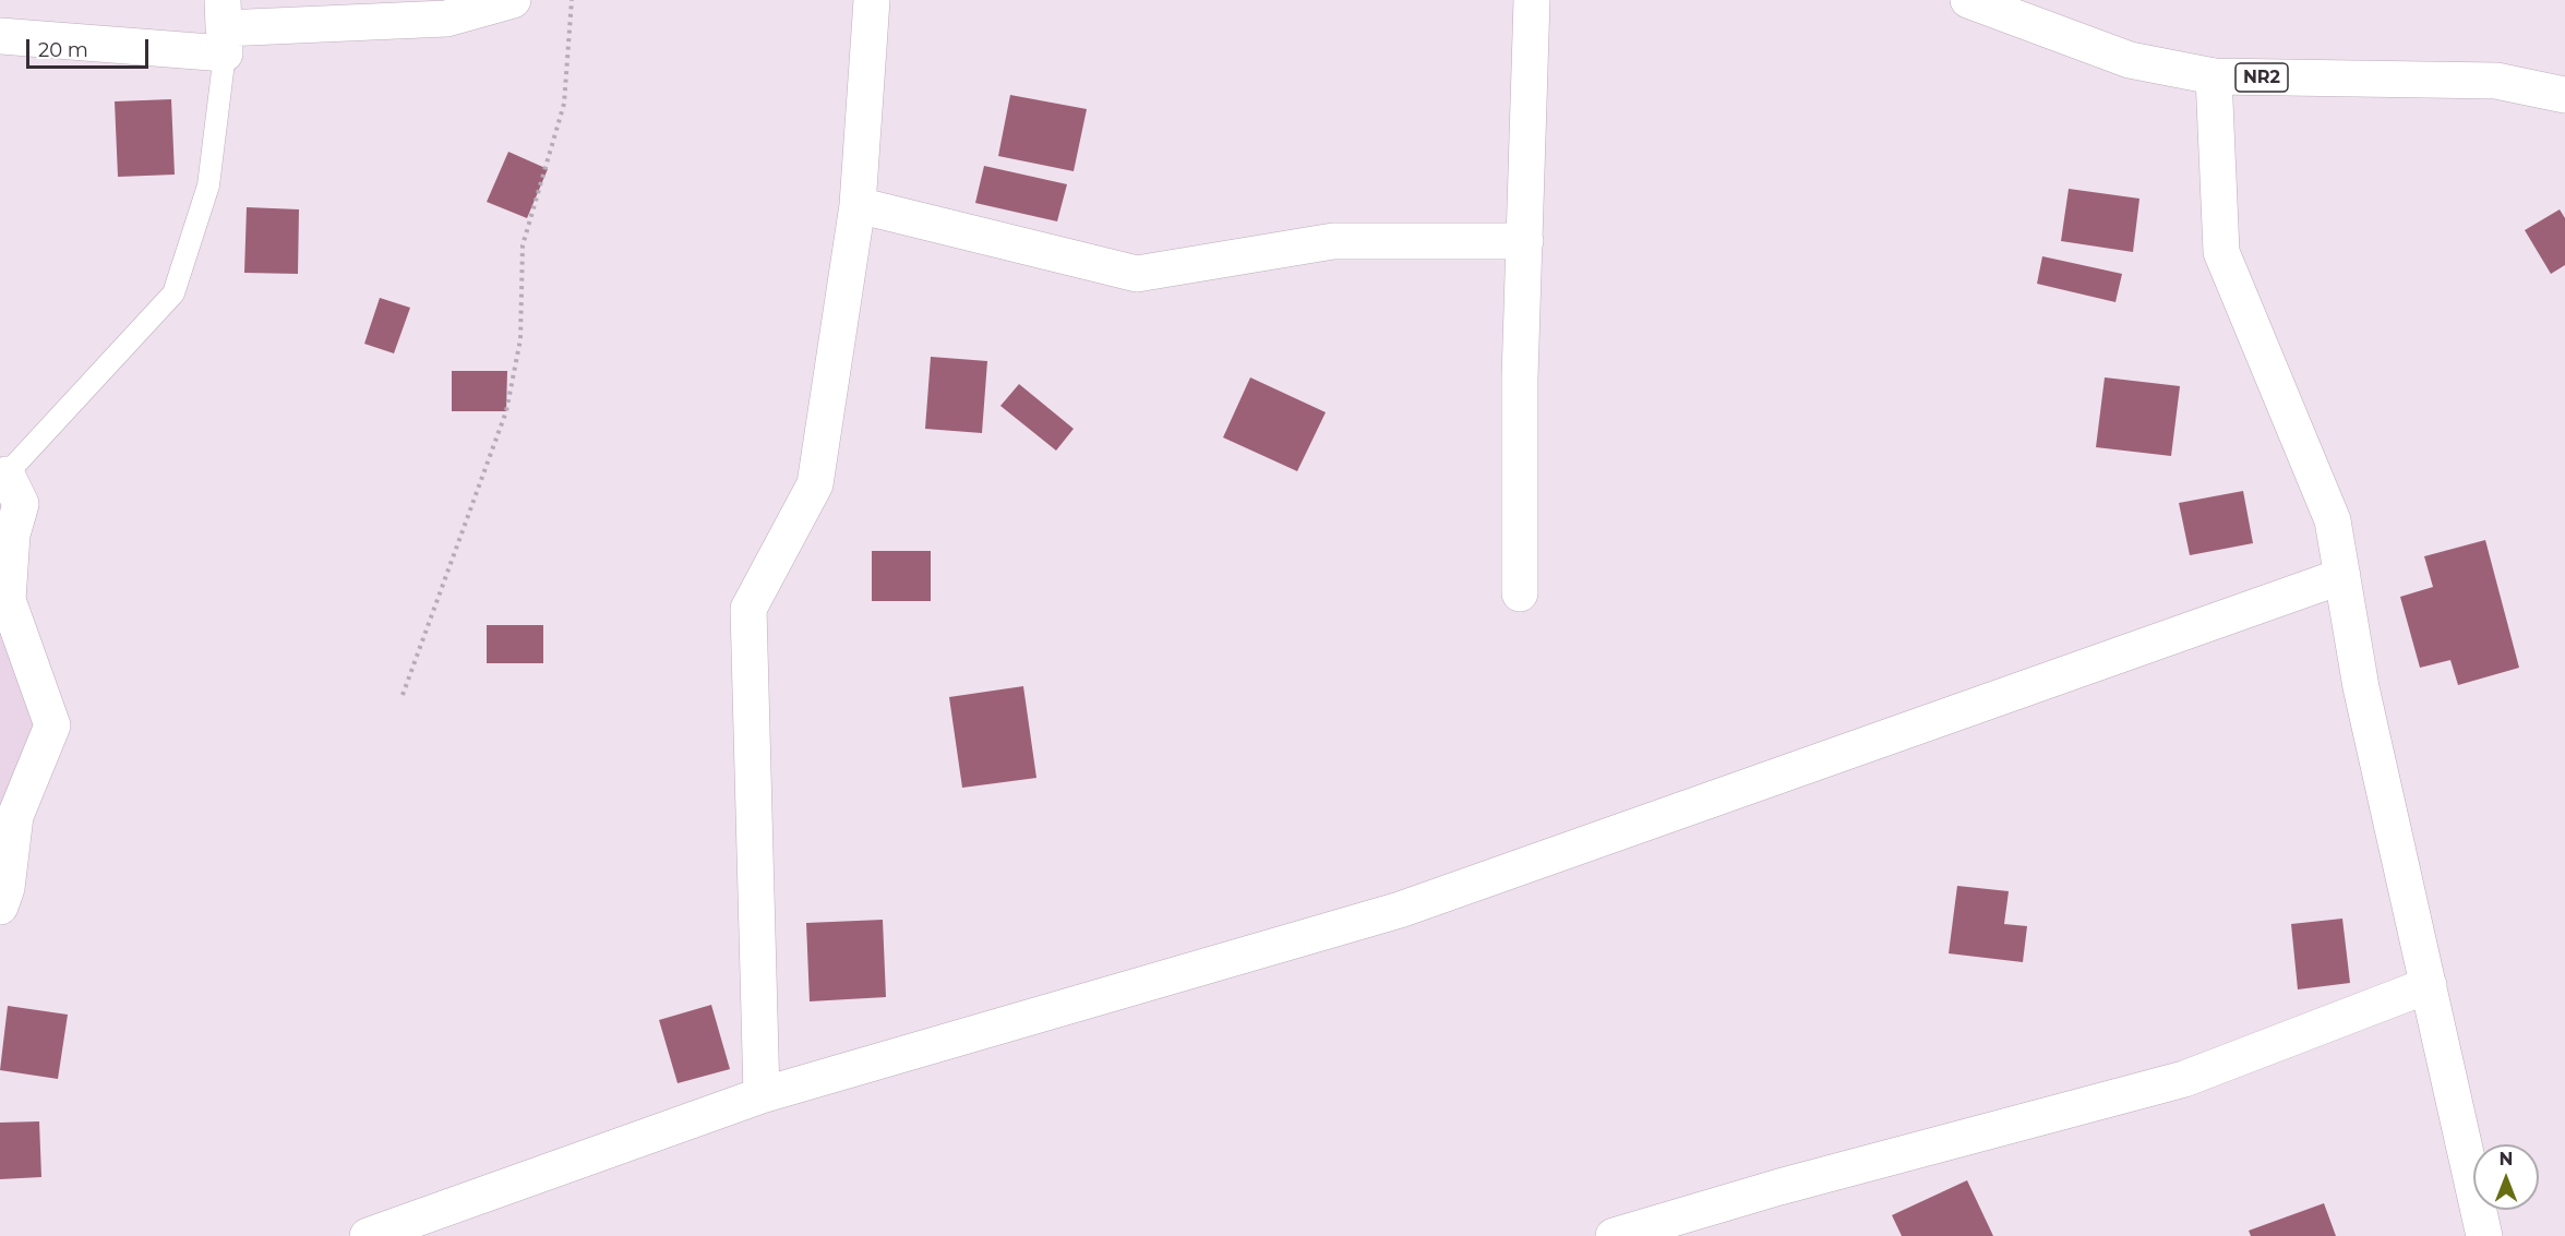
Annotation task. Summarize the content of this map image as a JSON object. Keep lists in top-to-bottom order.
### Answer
{
  "streets": {
    "main road": ["NR2"]
  },
  "scale_bar": "20 m",
  "north": "top"
}
